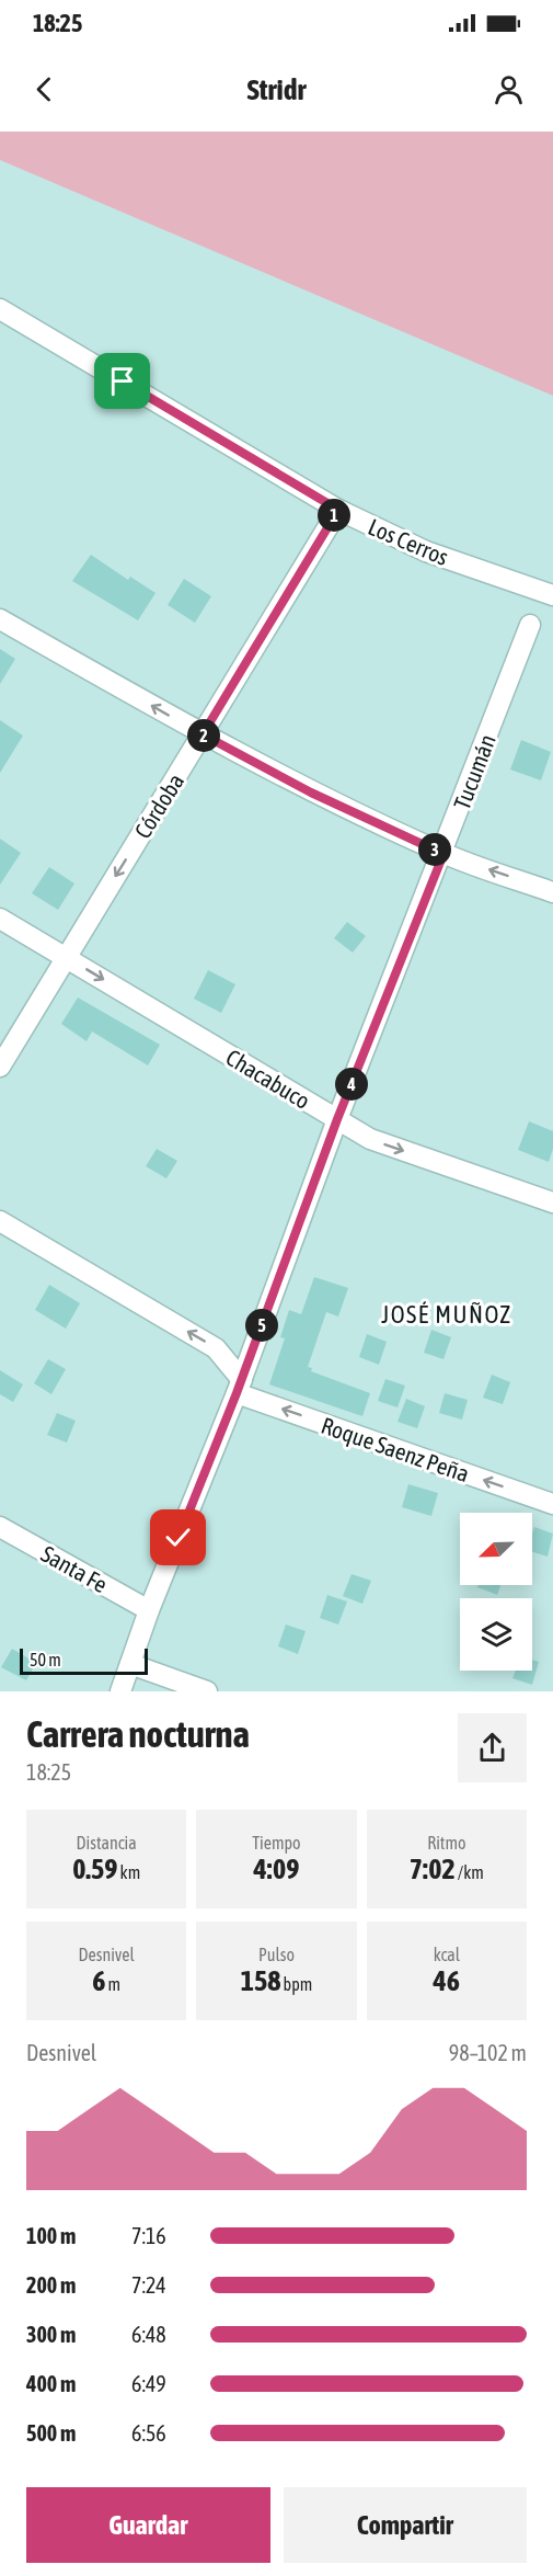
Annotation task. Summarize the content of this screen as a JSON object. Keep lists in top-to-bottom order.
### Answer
{
  "streets": {
    "street": [
      "Los Cerros",
      "Tucumán",
      "Córdoba",
      "Chacabuco",
      "Roque Saenz Peña",
      "Santa Fe"
    ]
  },
  "crossings": [
    ["Los Cerros", "Córdoba"],
    ["Tucumán", "Chacabuco"],
    ["Tucumán", "Roque Saenz Peña"],
    ["Tucumán", "Santa Fe"],
    ["Córdoba", "Chacabuco"]
  ],
  "one_way": ["Córdoba", "Chacabuco", "Roque Saenz Peña"],
  "districts": ["JOSÉ MUÑOZ"],
  "scale_bar": "50 m",
  "north": "bottom left",
  "page": {
    "status": "18:25",
    "header": "Stridr",
    "pins": [
      "1",
      "2",
      "3",
      "4",
      "5"
    ],
    "scale": "50 m",
    "heading": ["Carrera nocturna", "18:25"],
    "stats": [
      ["Distancia", "0.59 km"],
      ["Tiempo", "4:09"],
      ["Ritmo", "7:02 /km"],
      ["Desnivel", "6 m"],
      ["Pulso", "158 bpm"],
      ["kcal", "46"]
    ],
    "chart": ["Desnivel", "98–102 m"],
    "list": [
      {
        "name": "100 m",
        "note": "7:16"
      },
      {
        "name": "200 m",
        "note": "7:24"
      },
      {
        "name": "300 m",
        "note": "6:48"
      },
      {
        "name": "400 m",
        "note": "6:49"
      },
      {
        "name": "500 m",
        "note": "6:56"
      }
    ],
    "buttons": ["Guardar", "Compartir"]
  }
}
